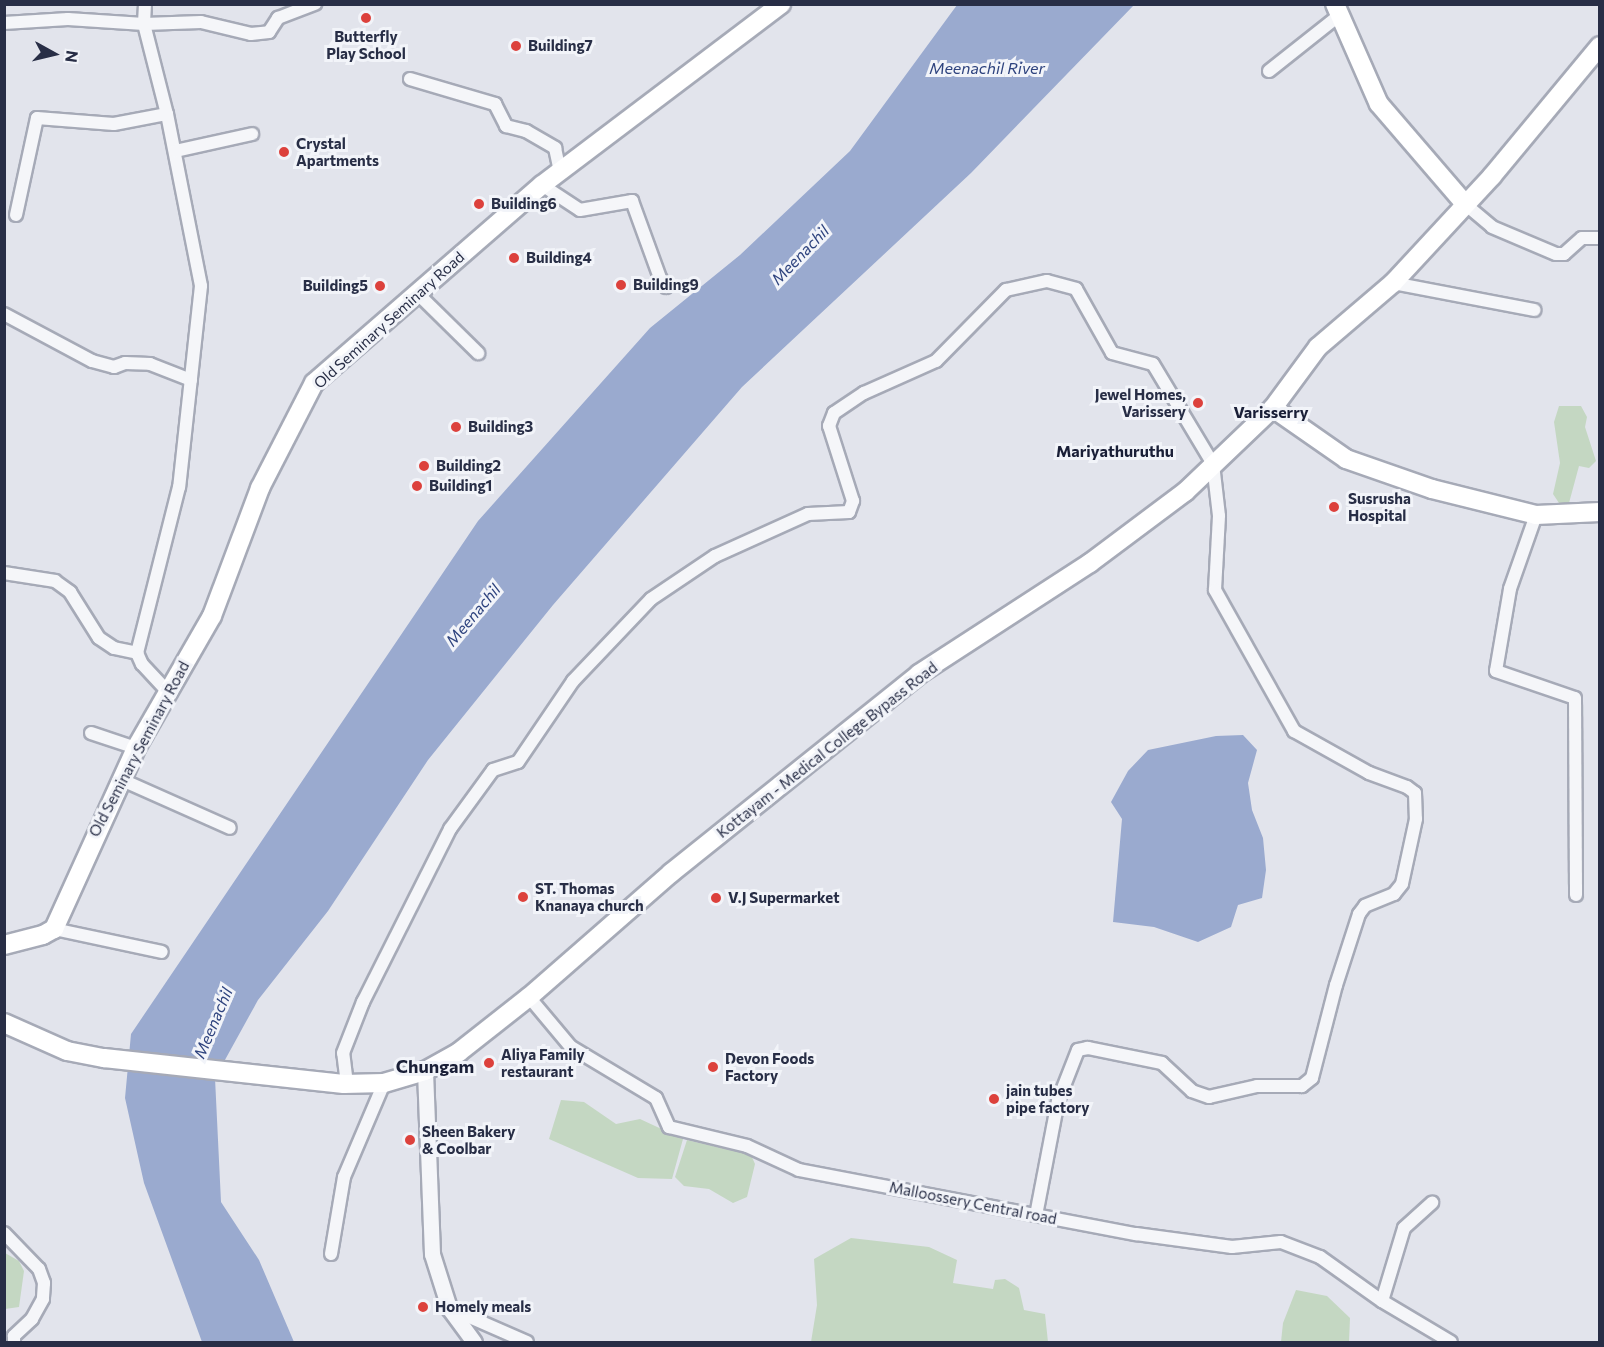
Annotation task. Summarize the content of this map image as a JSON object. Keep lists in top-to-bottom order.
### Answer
{
  "streets": {
    "main road": ["Old Seminary Seminary Road", "Kottayam - Medical College Bypass Road"],
    "street": ["Malloossery Central road"]
  },
  "crossings": [
    ["Kottayam - Medical College Bypass Road", "Malloossery Central road"]
  ],
  "districts": ["Varisserry", "Mariyathuruthu", "Chungam"],
  "water": ["Meenachil River", "Meenachil"],
  "places": [
    "Butterfly Play School",
    "Building7",
    "Crystal Apartments",
    "Building6",
    "Building4",
    "Building9",
    "Building5",
    "Jewel Homes, Varissery",
    "Building3",
    "Building2",
    "Building1",
    "Susrusha Hospital",
    "ST. Thomas Knanaya church",
    "V.J Supermarket",
    "Aliya Family restaurant",
    "Devon Foods Factory",
    "jain tubes pipe factory",
    "Sheen Bakery & Coolbar",
    "Homely meals"
  ],
  "north": "right"
}
